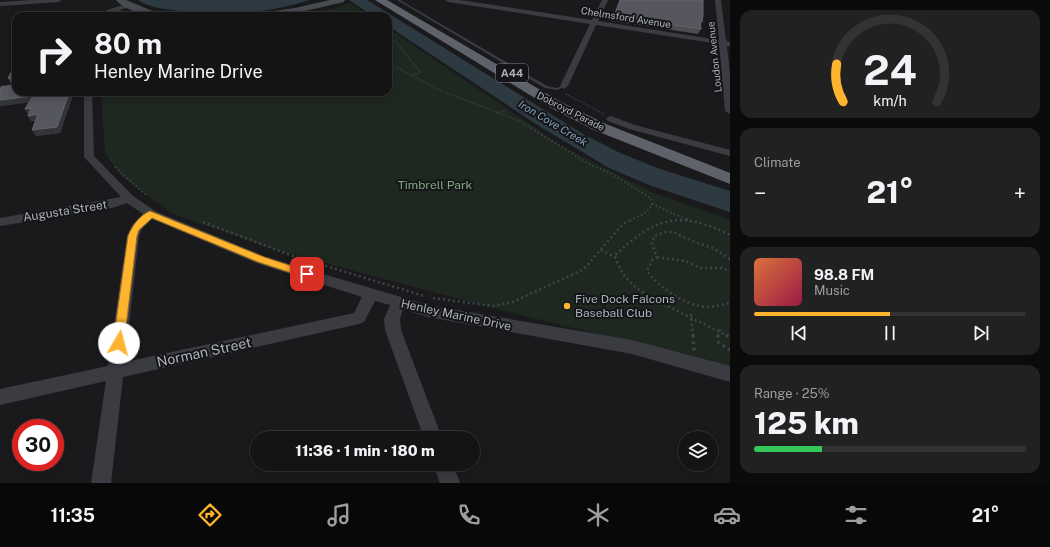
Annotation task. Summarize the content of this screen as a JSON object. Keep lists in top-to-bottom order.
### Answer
{
  "streets": {
    "highway": ["A44", "Dobroyd Parade"],
    "street": [
      "Chelmsford Avenue",
      "Loudon Avenue",
      "Augusta Street",
      "Henley Marine Drive",
      "Norman Street"
    ]
  },
  "crossings": [
    ["Chelmsford Avenue", "Loudon Avenue"],
    ["Augusta Street", "Henley Marine Drive"],
    ["Henley Marine Drive", "Norman Street"]
  ],
  "water": ["Iron Cove Creek"],
  "parks": ["Timbrell Park"],
  "places": ["Five Dock Falcons Baseball Club"],
  "page": {
    "turn": ["80 m", "Henley Marine Drive"],
    "tile": [
      "Climate",
      ["Range · 25%", "125 km"]
    ],
    "heat": ["−", "21°", "+"],
    "song": ["98.8 FM", "Music"],
    "limit": "30",
    "trip": "11:36 · 1 min · 180 m",
    "tabs": ["11:35", "21°"],
    "gauge": ["24", "km/h"]
  }
}
